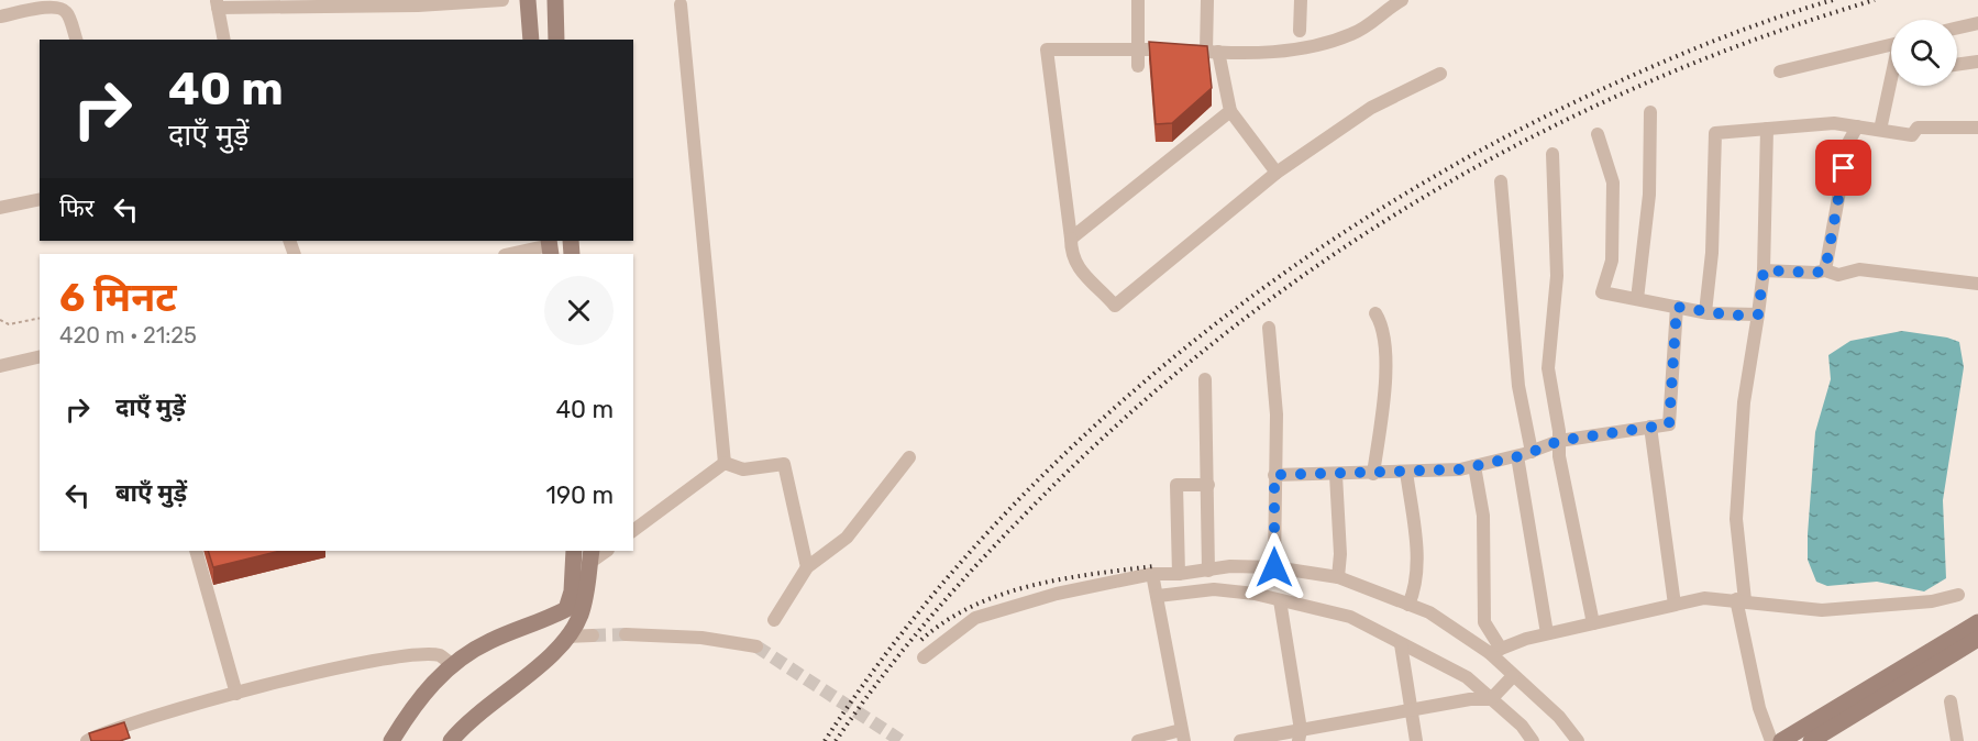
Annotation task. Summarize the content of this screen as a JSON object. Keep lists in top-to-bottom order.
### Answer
{
  "page": {
    "turn": ["40 m", "दाएँ मुड़ें"],
    "then": "फिर",
    "heading": ["6 मिनट", "420 m · 21:25"],
    "list": [
      {
        "name": "दाएँ मुड़ें",
        "value": "40 m"
      },
      {
        "name": "बाएँ मुड़ें",
        "value": "190 m"
      }
    ]
  }
}
